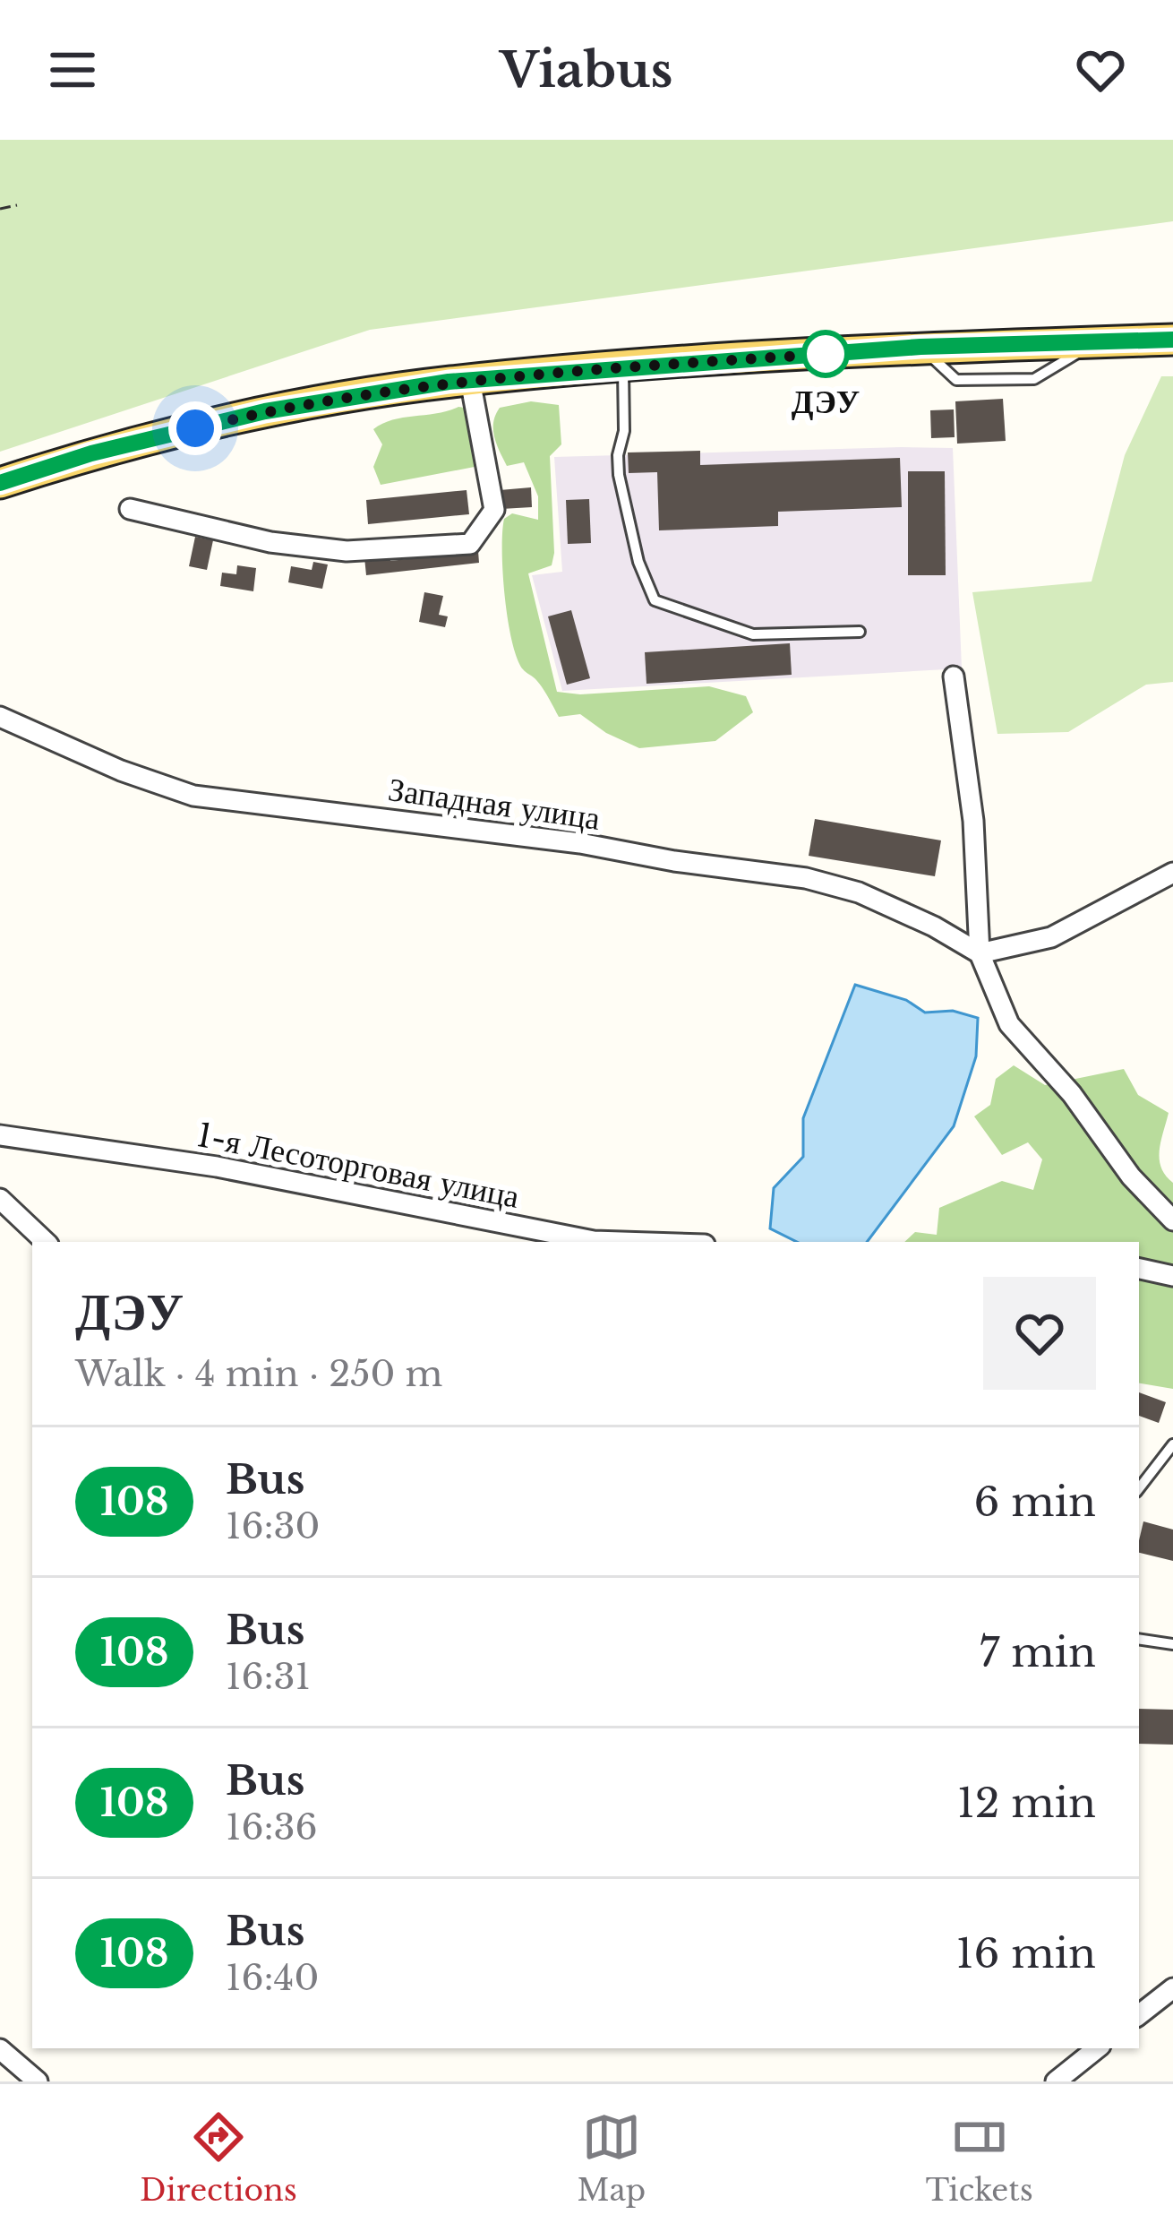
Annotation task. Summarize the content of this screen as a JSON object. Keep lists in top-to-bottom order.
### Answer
{
  "streets": {
    "street": ["Западная улица", "1-я Лесоторговая улица"]
  },
  "places": ["ДЭУ"],
  "lines": ["bus line 108"],
  "page": {
    "header": "Viabus",
    "heading": ["ДЭУ", "Walk · 4 min · 250 m"],
    "list": [
      {
        "mark": "108",
        "name": "Bus",
        "note": "16:30",
        "value": "6 min"
      },
      {
        "mark": "108",
        "name": "Bus",
        "note": "16:31",
        "value": "7 min"
      },
      {
        "mark": "108",
        "name": "Bus",
        "note": "16:36",
        "value": "12 min"
      },
      {
        "mark": "108",
        "name": "Bus",
        "note": "16:40",
        "value": "16 min"
      }
    ],
    "tabs": ["Directions", "Map", "Tickets"]
  }
}
